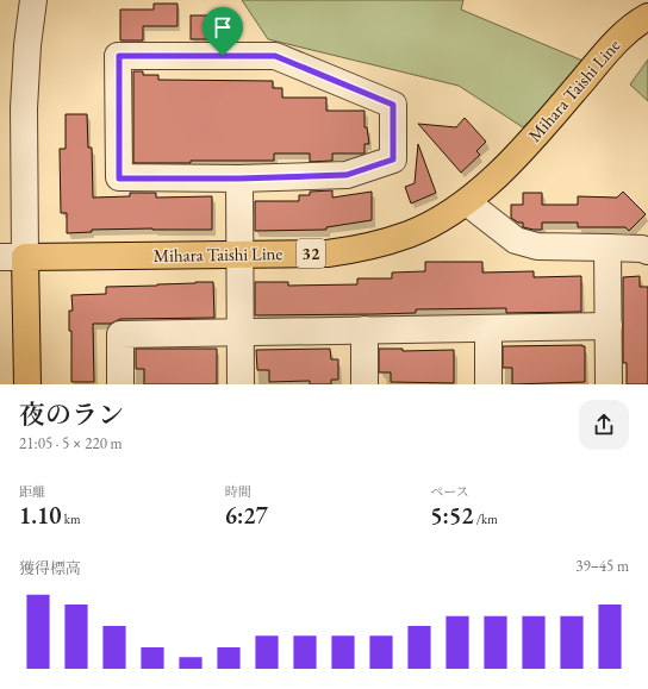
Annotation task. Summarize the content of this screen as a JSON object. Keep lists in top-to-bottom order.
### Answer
{
  "streets": {
    "main road": ["Mihara Taishi Line", "32"]
  },
  "page": {
    "heading": ["夜のラン", "21:05 · 5 × 220 m"],
    "stats": [
      ["距離", "1.10 km"],
      ["時間", "6:27"],
      ["ペース", "5:52 /km"]
    ],
    "chart": ["獲得標高", "39–45 m"]
  }
}
